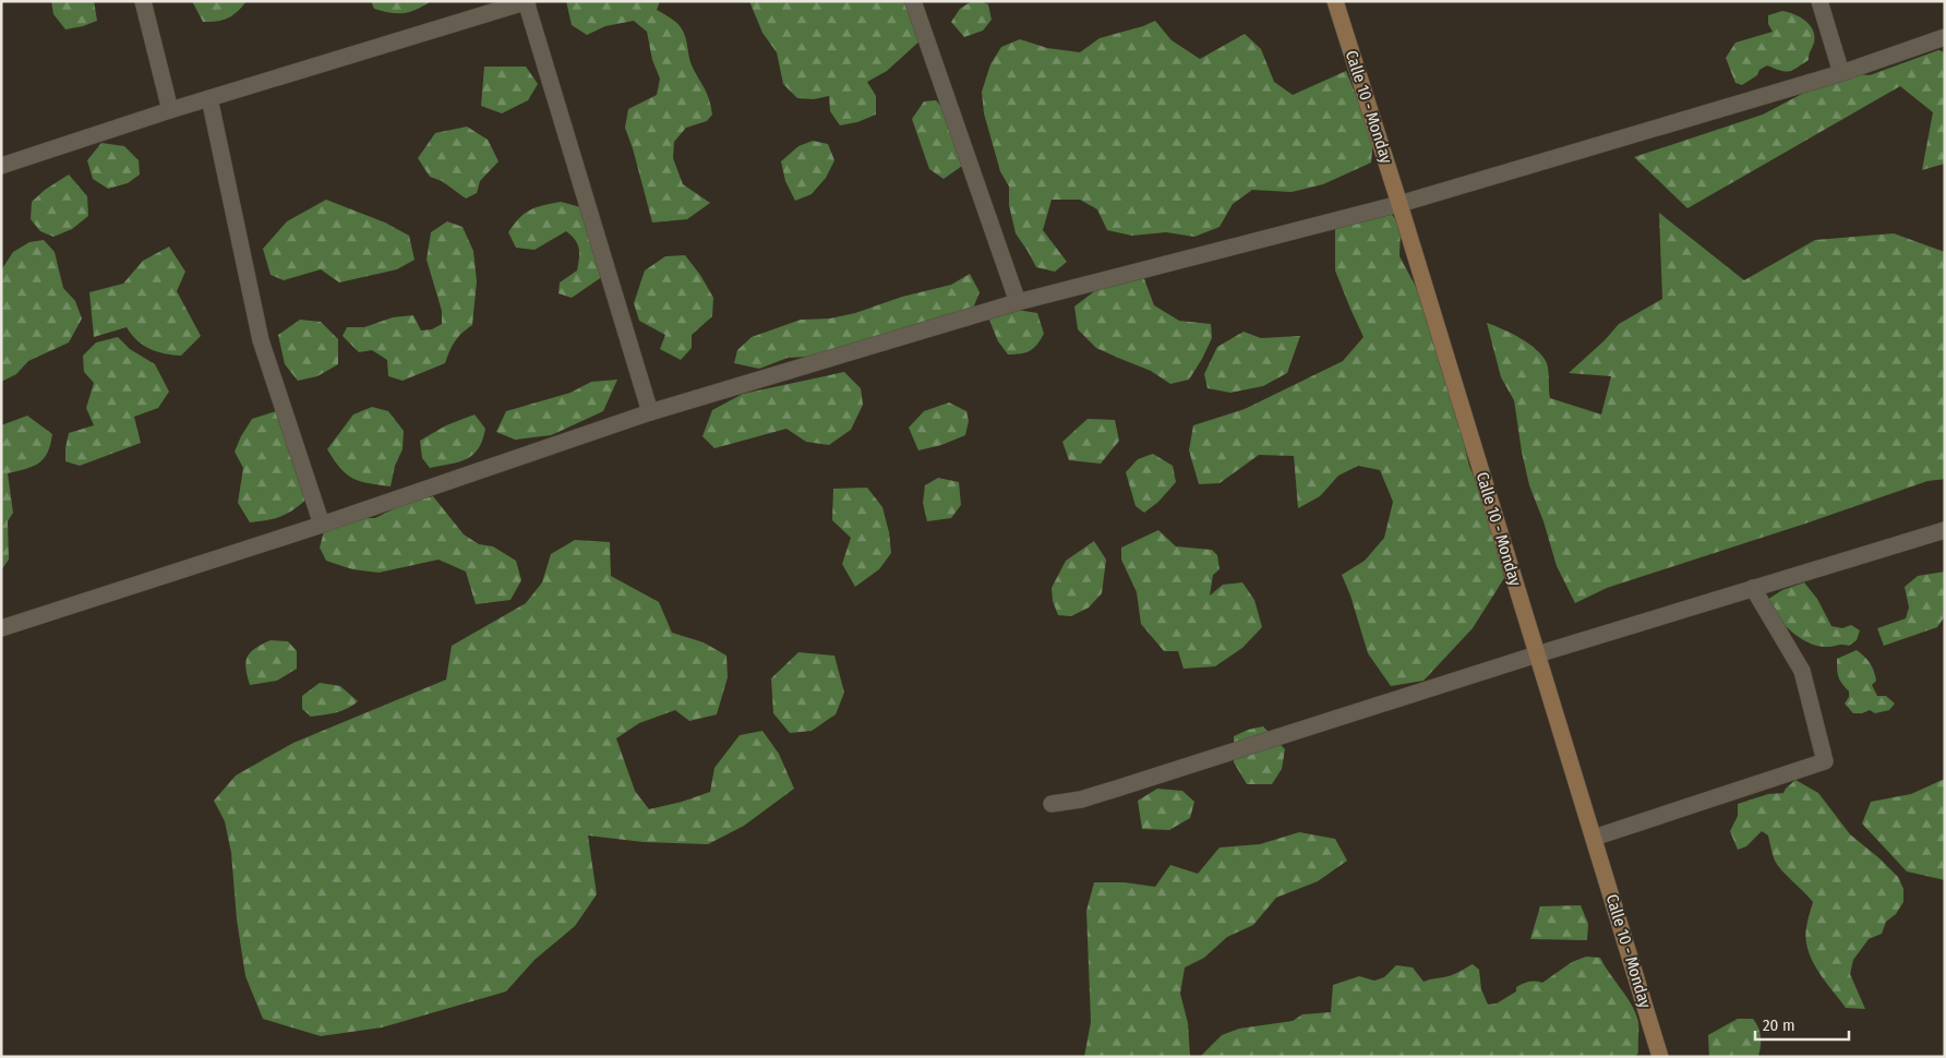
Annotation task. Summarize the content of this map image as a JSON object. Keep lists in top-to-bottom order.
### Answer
{
  "streets": {
    "street": ["Calle 10 - Monday"]
  },
  "scale_bar": "20 m"
}
